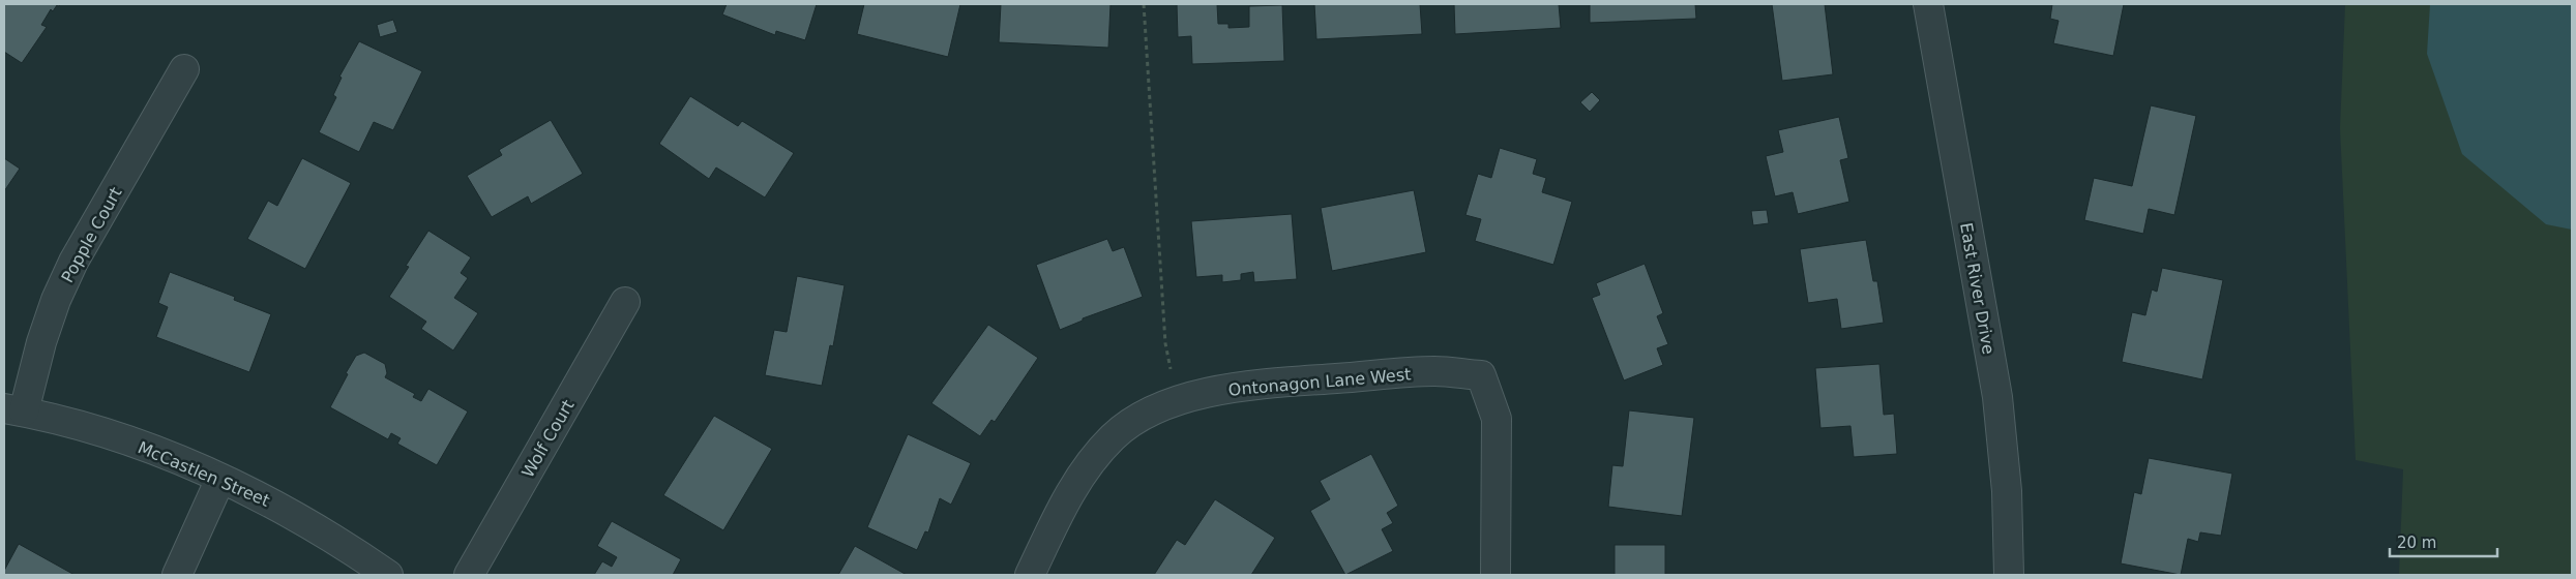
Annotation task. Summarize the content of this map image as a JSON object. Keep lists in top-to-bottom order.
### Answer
{
  "streets": {
    "street": [
      "Popple Court",
      "East River Drive",
      "Ontonagon Lane West",
      "Wolf Court",
      "McCastlen Street"
    ]
  },
  "crossings": [
    ["Popple Court", "McCastlen Street"]
  ],
  "scale_bar": "20 m"
}
